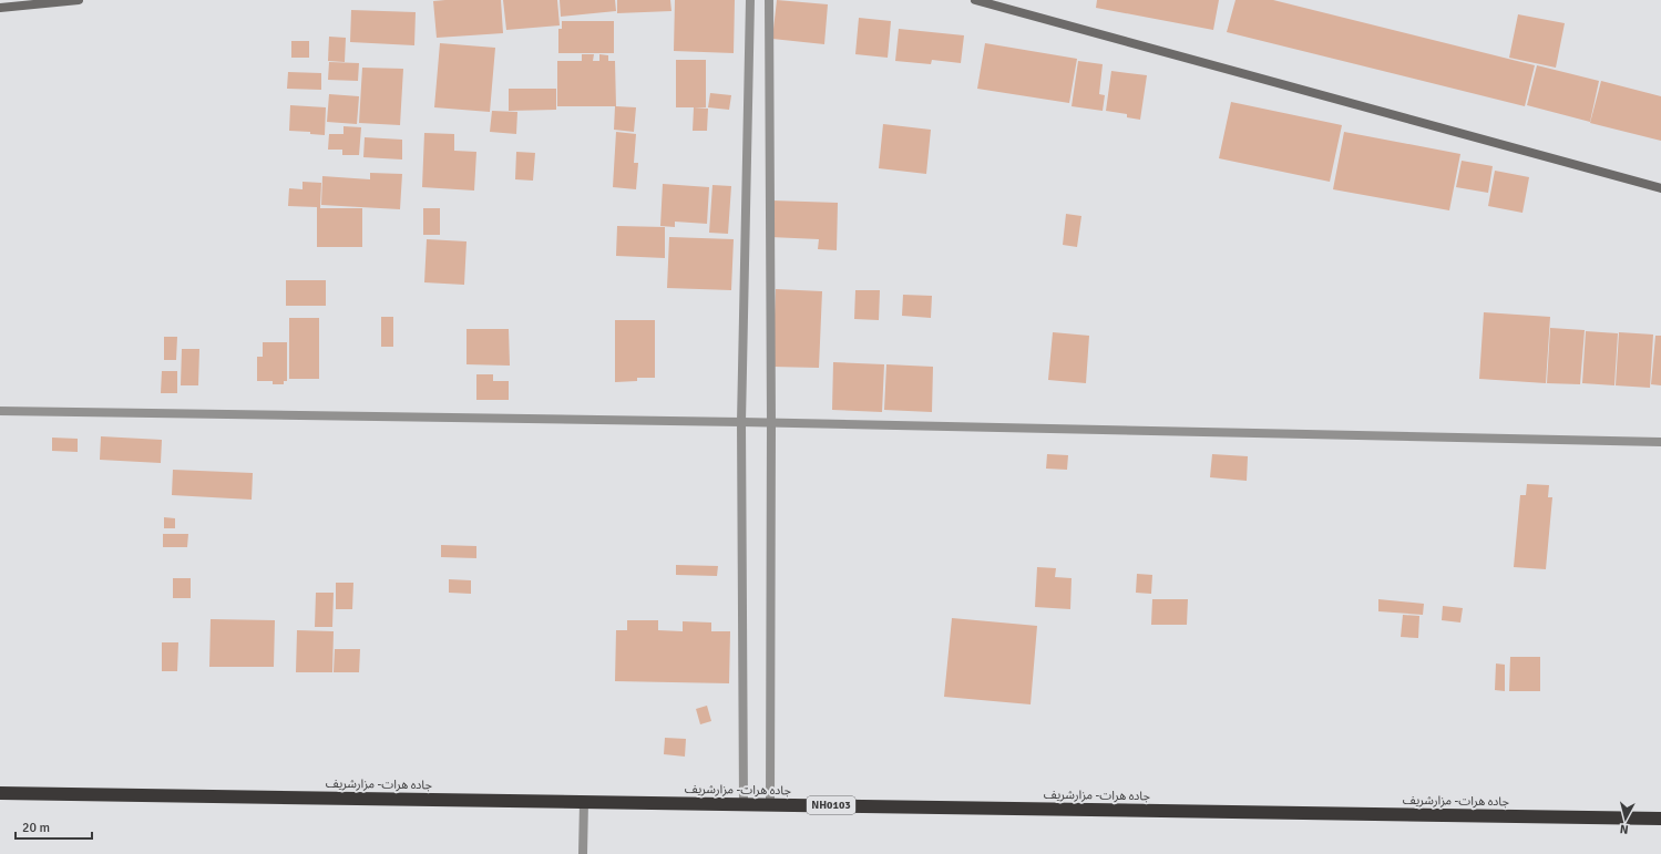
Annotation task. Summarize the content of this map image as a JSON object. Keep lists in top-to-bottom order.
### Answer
{
  "streets": {
    "highway": ["جاده هرات- مزارشریف", "NH0103"]
  },
  "scale_bar": "20 m",
  "north": "bottom"
}
